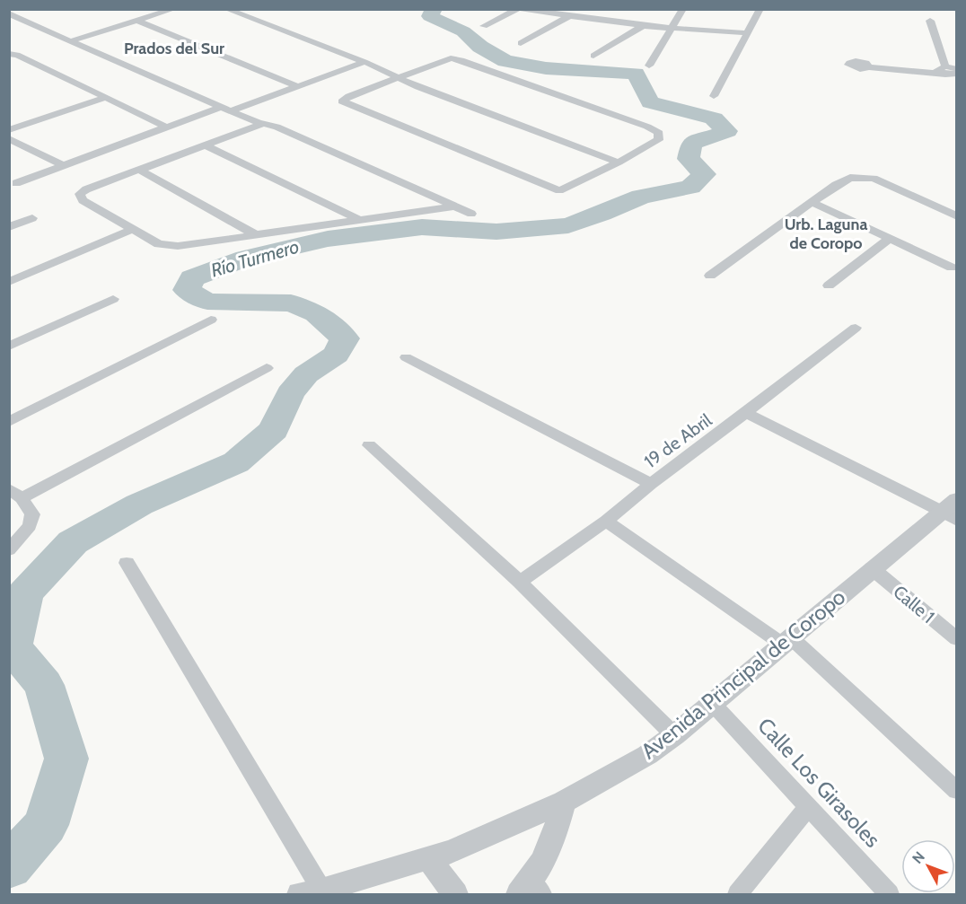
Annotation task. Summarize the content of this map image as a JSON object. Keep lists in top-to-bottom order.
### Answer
{
  "streets": {
    "street": [
      "19 de Abril",
      "Calle 1",
      "Avenida Principal de Coropo",
      "Calle Los Girasoles"
    ]
  },
  "crossings": [
    ["Calle 1", "Avenida Principal de Coropo"],
    ["Avenida Principal de Coropo", "Calle Los Girasoles"]
  ],
  "districts": ["Prados del Sur", "Urb. Laguna de Coropo"],
  "water": ["Río Turmero"],
  "north": "top left"
}
